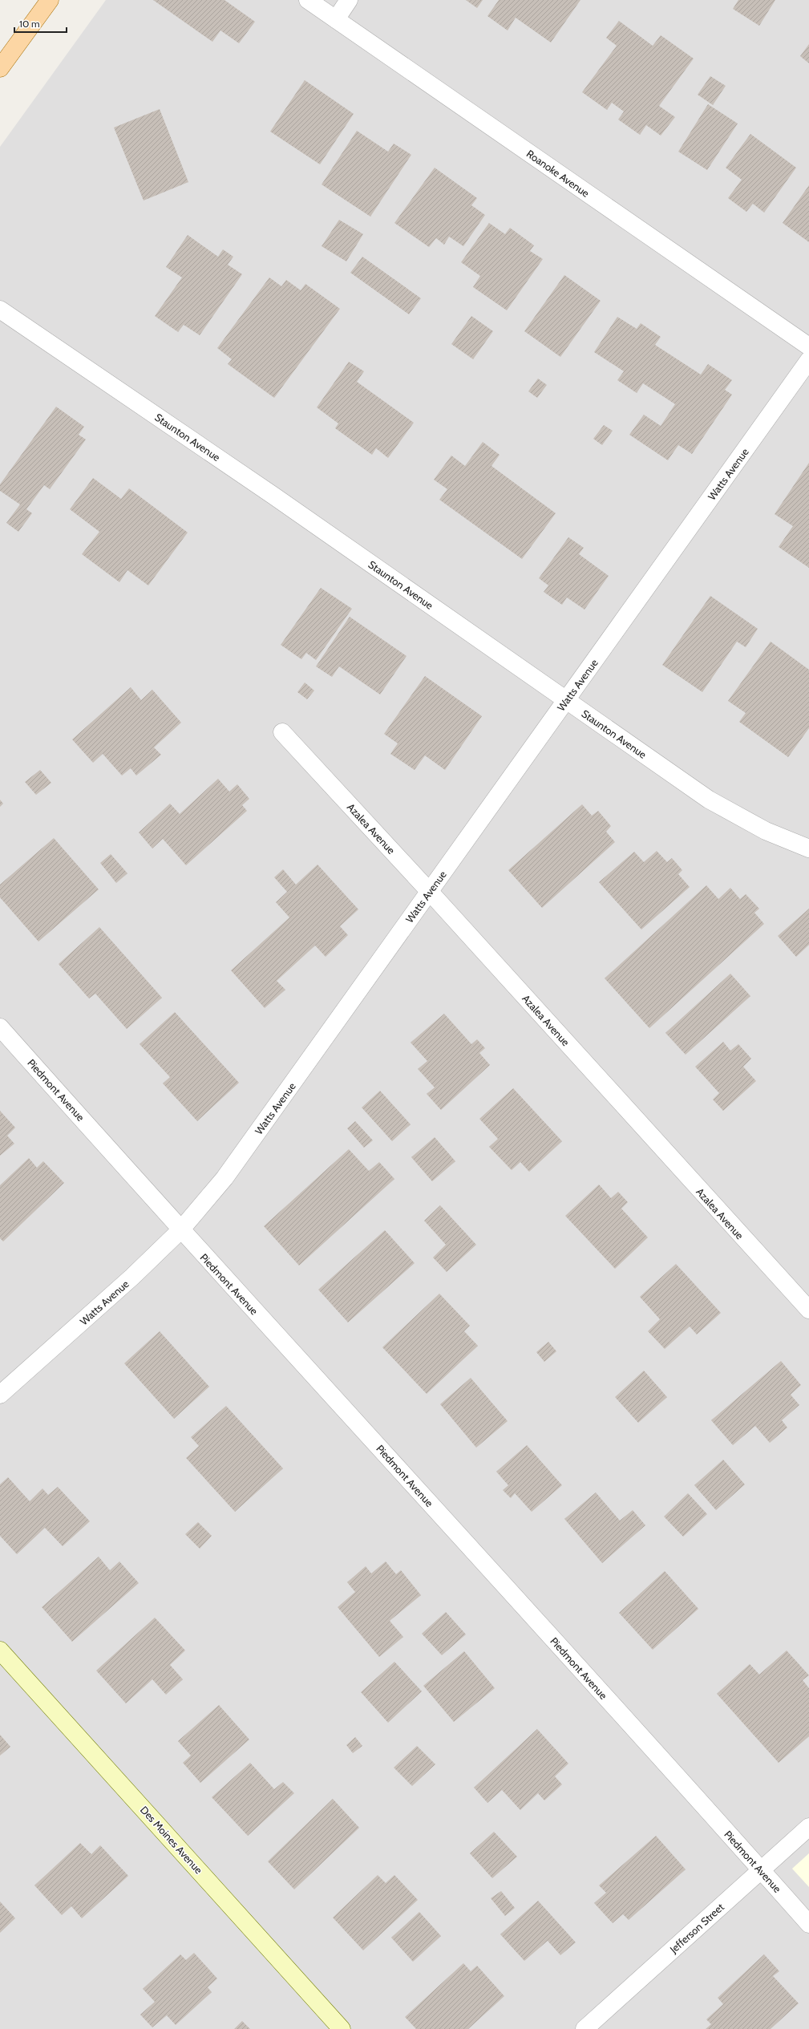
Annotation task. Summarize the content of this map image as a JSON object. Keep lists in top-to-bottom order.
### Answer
{
  "streets": {
    "street": [
      "Roanoke Avenue",
      "Staunton Avenue",
      "Watts Avenue",
      "Azalea Avenue",
      "Piedmont Avenue",
      "Des Moines Avenue",
      "Jefferson Street"
    ]
  },
  "crossings": [
    ["Staunton Avenue", "Watts Avenue"],
    ["Watts Avenue", "Azalea Avenue"],
    ["Watts Avenue", "Piedmont Avenue"],
    ["Piedmont Avenue", "Jefferson Street"]
  ],
  "scale_bar": "10 m"
}
